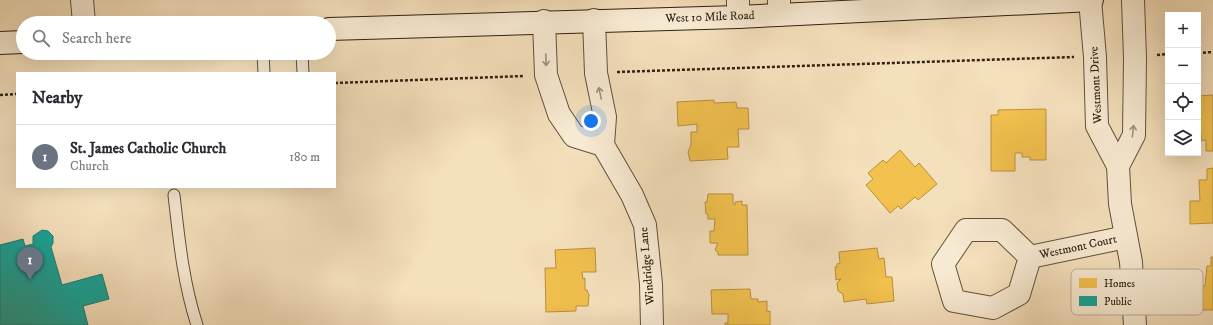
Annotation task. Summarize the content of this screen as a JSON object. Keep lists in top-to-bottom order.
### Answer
{
  "streets": {
    "street": [
      "West 10 Mile Road",
      "Westmont Drive",
      "Westmont Court",
      "Windridge Lane"
    ]
  },
  "crossings": [
    ["West 10 Mile Road", "Westmont Drive"],
    ["Westmont Drive", "Westmont Court"]
  ],
  "legend": ["Homes", "Public"],
  "page": {
    "map_buttons": ["+", "−"],
    "search": "Search here",
    "heading": "Nearby",
    "list": [
      {
        "mark": "1",
        "name": "St. James Catholic Church",
        "note": "Church",
        "value": "180 m"
      }
    ],
    "pins": "1"
  }
}
